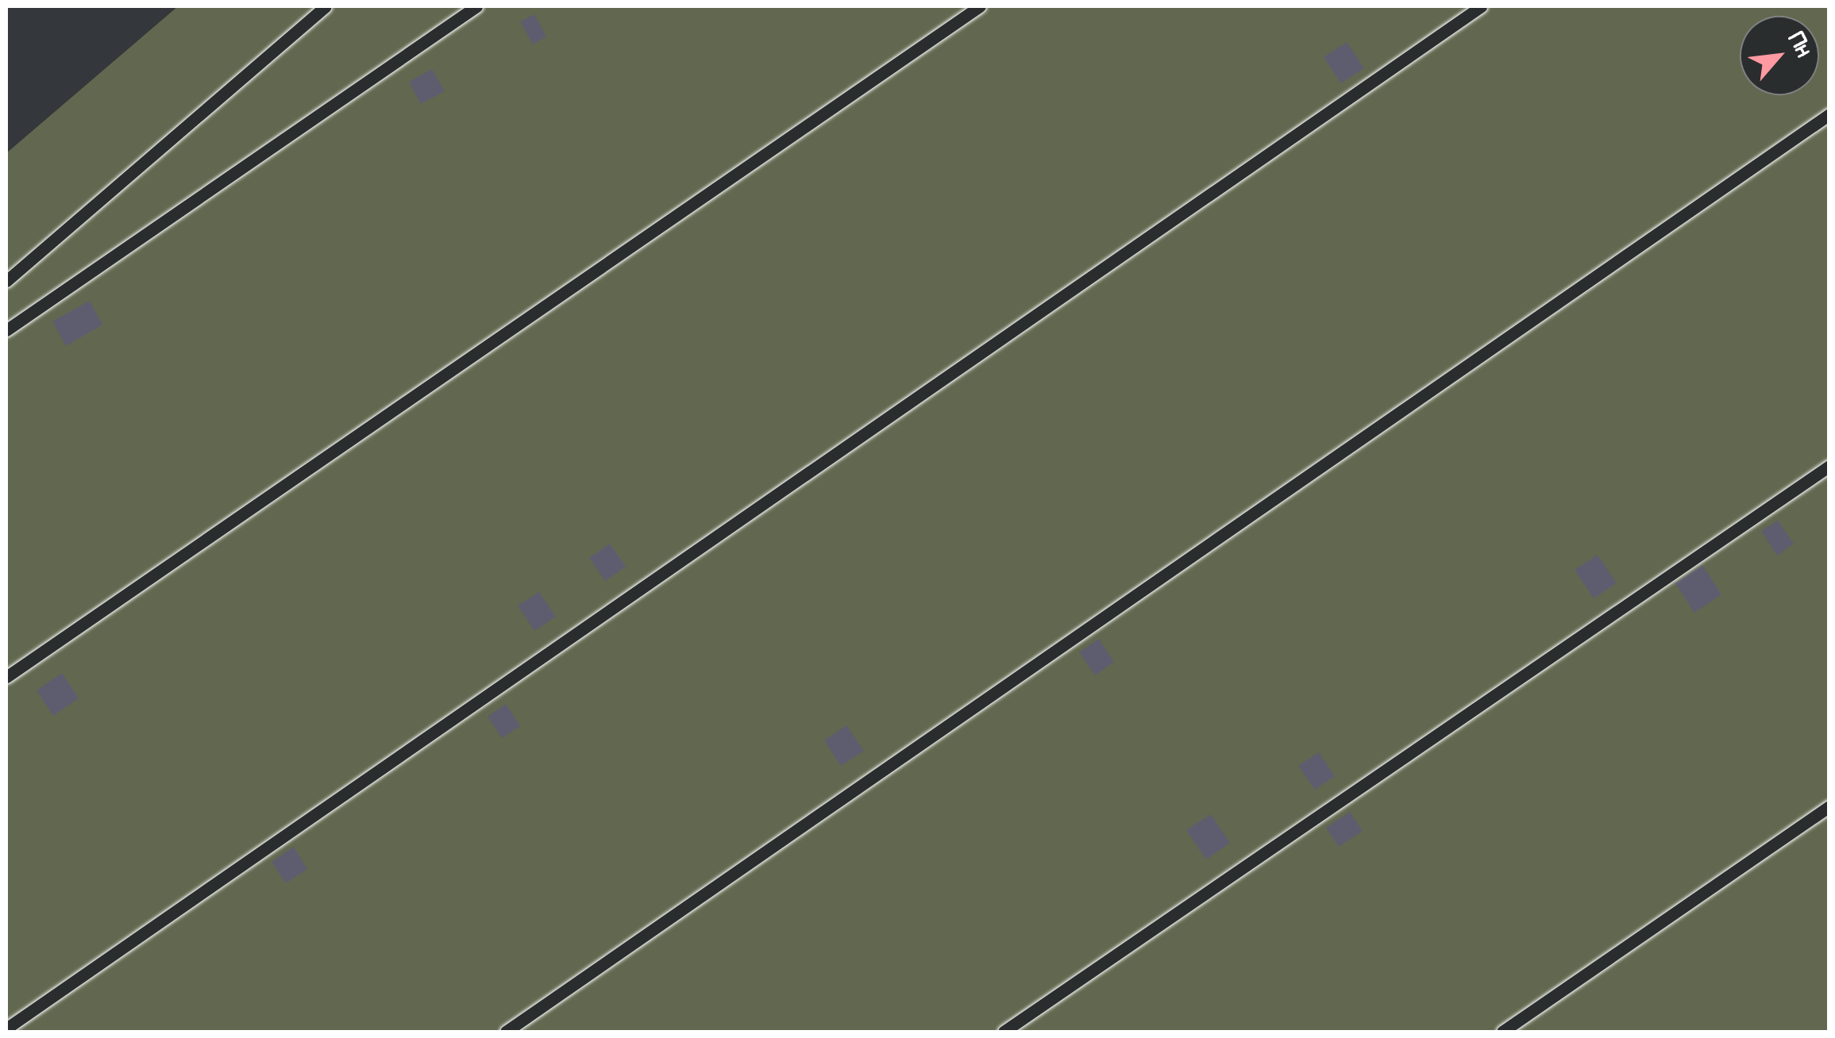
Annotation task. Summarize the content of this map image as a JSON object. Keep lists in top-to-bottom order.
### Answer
{
  "north": "top right"
}
